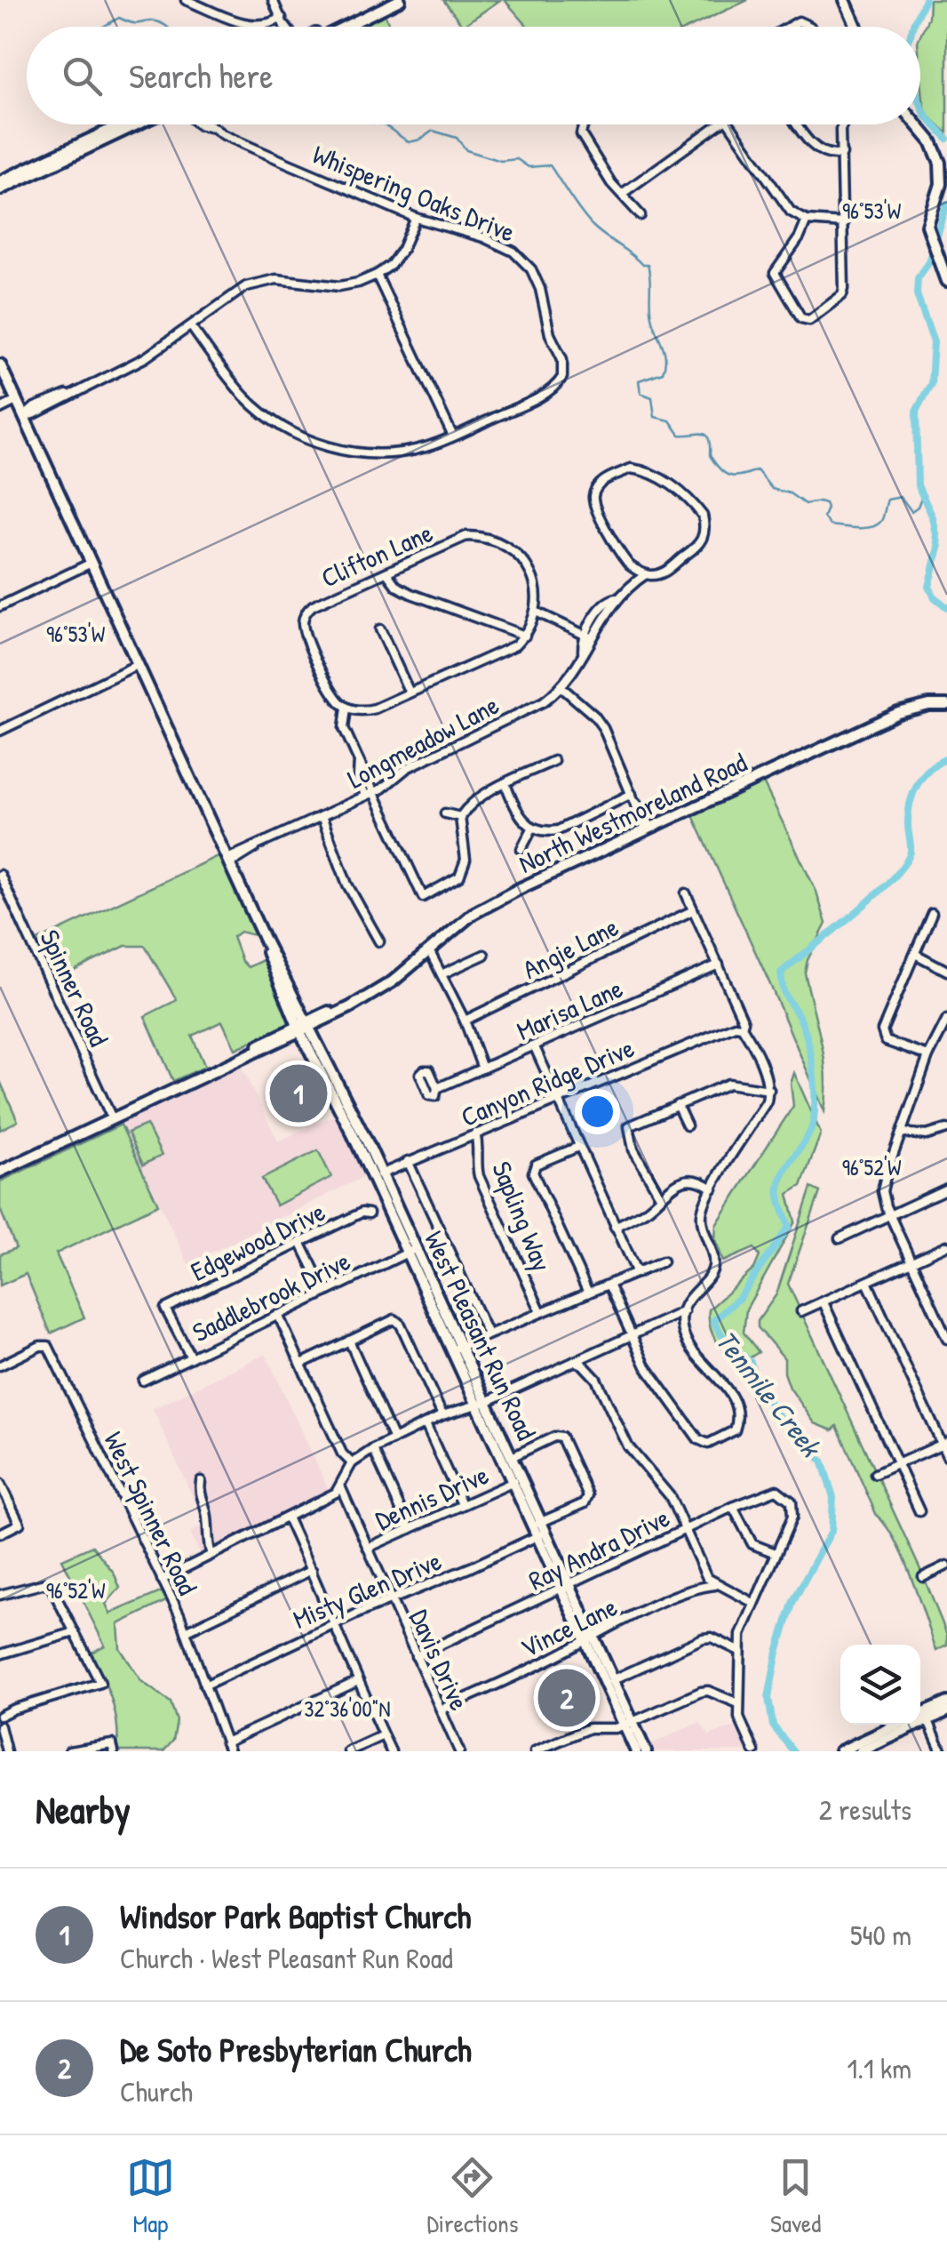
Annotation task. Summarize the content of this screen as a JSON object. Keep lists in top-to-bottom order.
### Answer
{
  "streets": {
    "main road": ["North Westmoreland Road", "West Pleasant Run Road"],
    "street": [
      "Whispering Oaks Drive",
      "Clifton Lane",
      "Longmeadow Lane",
      "Angie Lane",
      "Spinner Road",
      "Marisa Lane",
      "Canyon Ridge Drive",
      "Sapling Way",
      "Edgewood Drive",
      "Saddlebrook Drive",
      "Dennis Drive",
      "West Spinner Road",
      "Ray Andra Drive",
      "Misty Glen Drive",
      "Vince Lane",
      "Davis Drive"
    ]
  },
  "crossings": [
    ["Longmeadow Lane", "West Pleasant Run Road"],
    ["North Westmoreland Road", "Spinner Road"],
    ["North Westmoreland Road", "West Pleasant Run Road"],
    ["Canyon Ridge Drive", "Sapling Way"],
    ["Canyon Ridge Drive", "West Pleasant Run Road"],
    ["Edgewood Drive", "Saddlebrook Drive"],
    ["Saddlebrook Drive", "West Pleasant Run Road"],
    ["West Pleasant Run Road", "Dennis Drive"],
    ["West Pleasant Run Road", "Ray Andra Drive"],
    ["West Pleasant Run Road", "Misty Glen Drive"],
    ["West Pleasant Run Road", "Vince Lane"],
    ["Dennis Drive", "Davis Drive"],
    ["West Spinner Road", "Misty Glen Drive"],
    ["Ray Andra Drive", "Davis Drive"],
    ["Misty Glen Drive", "Davis Drive"],
    ["Vince Lane", "Davis Drive"]
  ],
  "water": ["Tenmile Creek"],
  "page": {
    "search": "Search here",
    "pins": ["1", "2"],
    "heading": ["Nearby", "2 results"],
    "list": [
      {
        "mark": "1",
        "name": "Windsor Park Baptist Church",
        "note": "Church · West Pleasant Run Road",
        "value": "540 m"
      },
      {
        "mark": "2",
        "name": "De Soto Presbyterian Church",
        "note": "Church",
        "value": "1.1 km"
      }
    ],
    "nav": ["Map", "Directions", "Saved"]
  },
  "coordinates": ["96°53'W", "96°52'W", "32°36'00\"N"]
}
